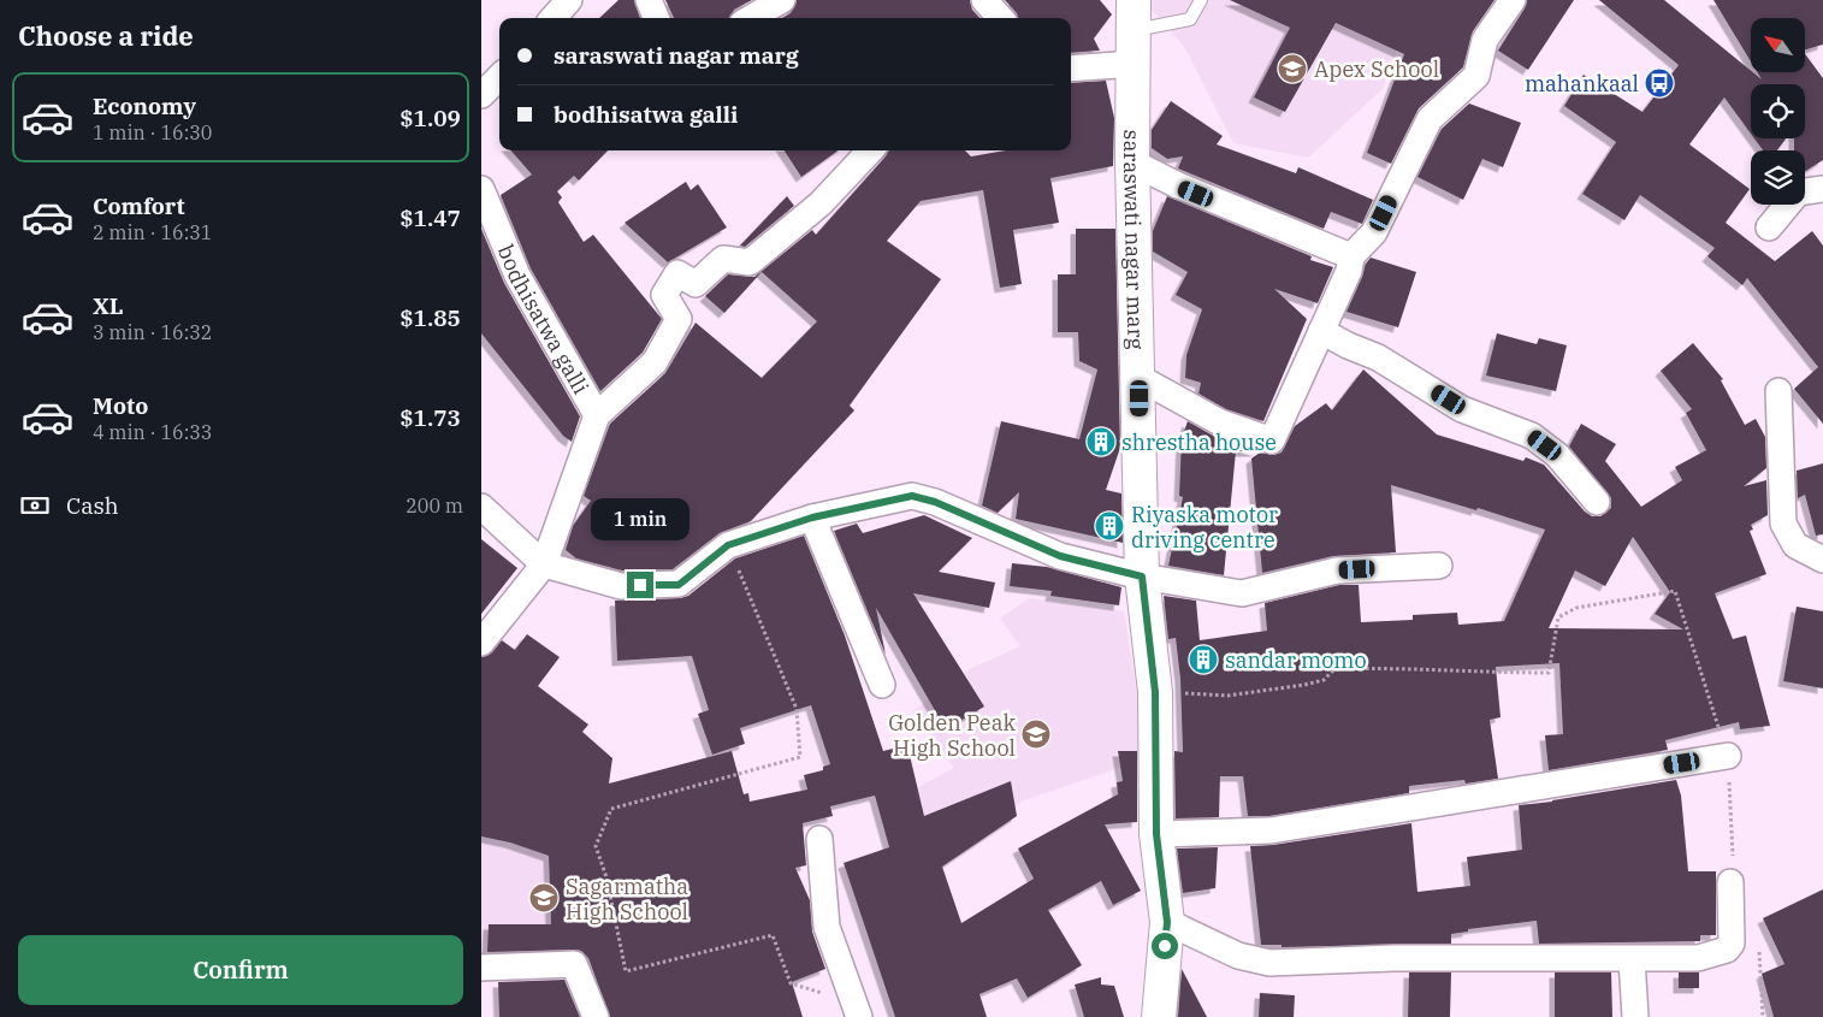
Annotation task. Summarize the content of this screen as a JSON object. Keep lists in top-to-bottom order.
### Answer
{
  "streets": {
    "main road": ["saraswati nagar marg"],
    "street": ["bodhisatwa galli"]
  },
  "places": {
    "school or university": ["Apex School", "Golden Peak High School", "Sagarmatha High School"],
    "bus stop": ["mahankaal"],
    "building": ["shrestha house", "Riyaska motor driving centre", "sandar momo"]
  },
  "north": "top left",
  "page": {
    "heading": "Choose a ride",
    "banner": ["saraswati nagar marg", "bodhisatwa galli"],
    "list": [
      {
        "name": "Economy",
        "note": "1 min · 16:30",
        "value": "$1.09"
      },
      {
        "name": "Comfort",
        "note": "2 min · 16:31",
        "value": "$1.47"
      },
      {
        "name": "XL",
        "note": "3 min · 16:32",
        "value": "$1.85"
      },
      {
        "name": "Moto",
        "note": "4 min · 16:33",
        "value": "$1.73"
      }
    ],
    "pay": ["Cash", "200 m"],
    "bubble": "1 min",
    "buttons": "Confirm"
  }
}
